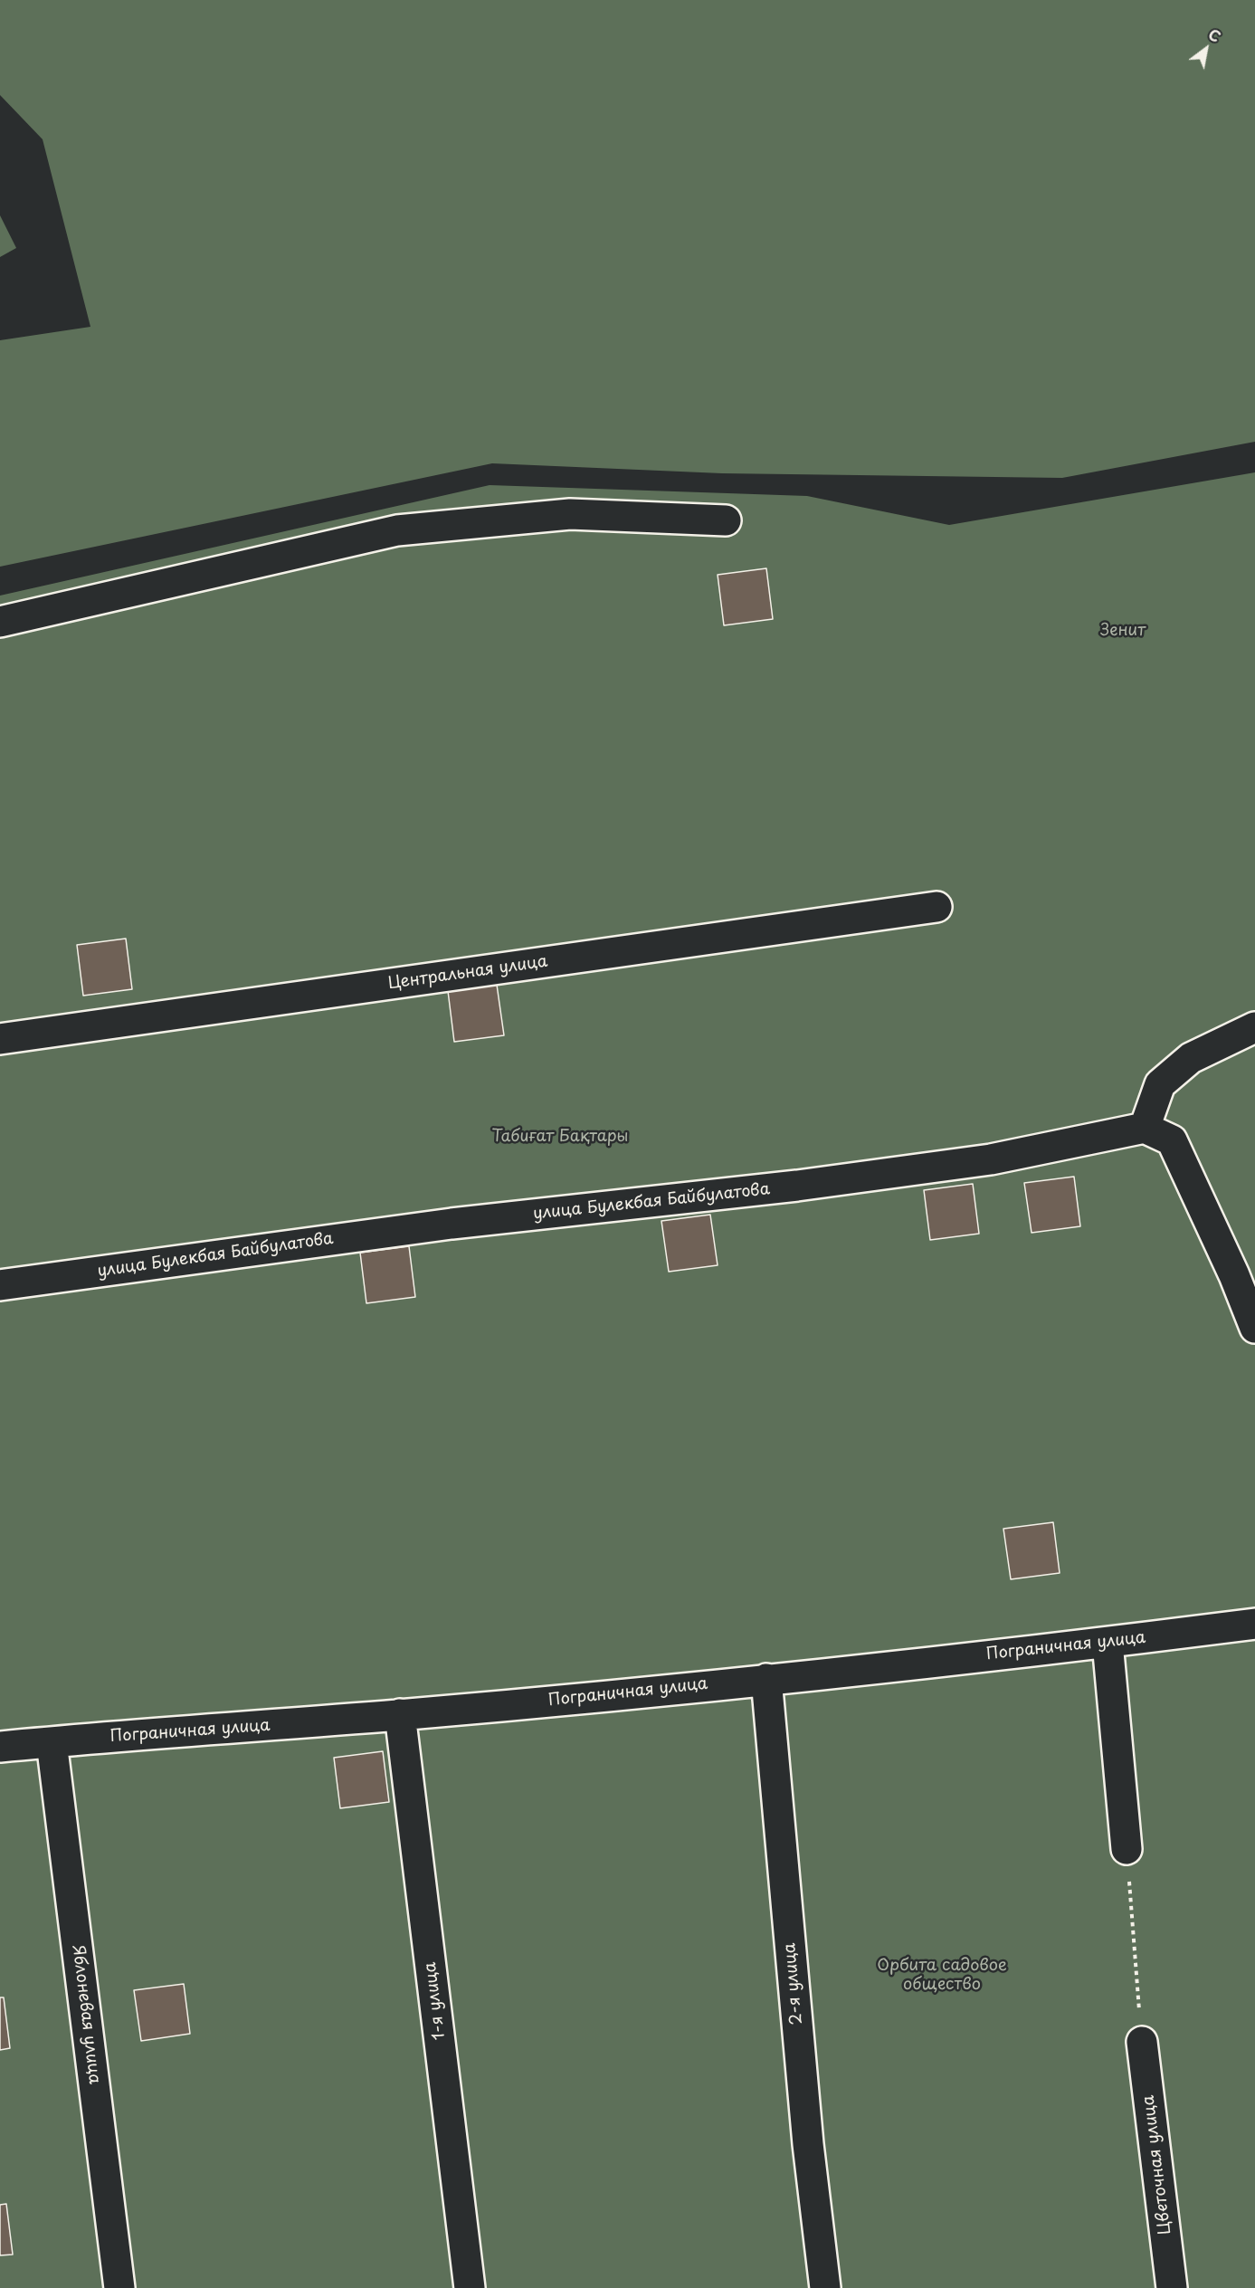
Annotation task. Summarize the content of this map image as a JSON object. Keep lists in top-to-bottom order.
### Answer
{
  "streets": {
    "street": [
      "Центральная улица",
      "улица Булекбая Байбулатова",
      "Пограничная улица",
      "2-я улица",
      "1-я улица",
      "Яблоневая улица",
      "Цветочная улица"
    ]
  },
  "crossings": [
    ["Пограничная улица", "2-я улица"],
    ["Пограничная улица", "1-я улица"],
    ["Пограничная улица", "Яблоневая улица"]
  ],
  "parks": ["Зенит", "Табиғат Бақтары", "Орбита садовое общество"],
  "north": "top right"
}
